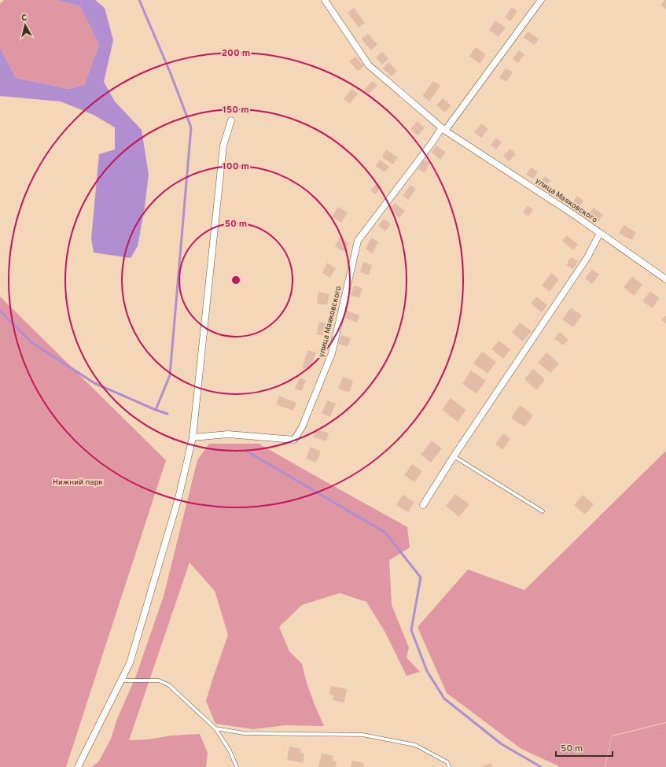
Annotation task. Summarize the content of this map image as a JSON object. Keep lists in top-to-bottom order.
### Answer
{
  "streets": {
    "street": ["улица Маяковского"]
  },
  "parks": ["Нижний парк"],
  "scale_bar": "50 m",
  "north": "top",
  "rings": [
    "200 m",
    "150 m",
    "100 m",
    "50 m"
  ]
}
